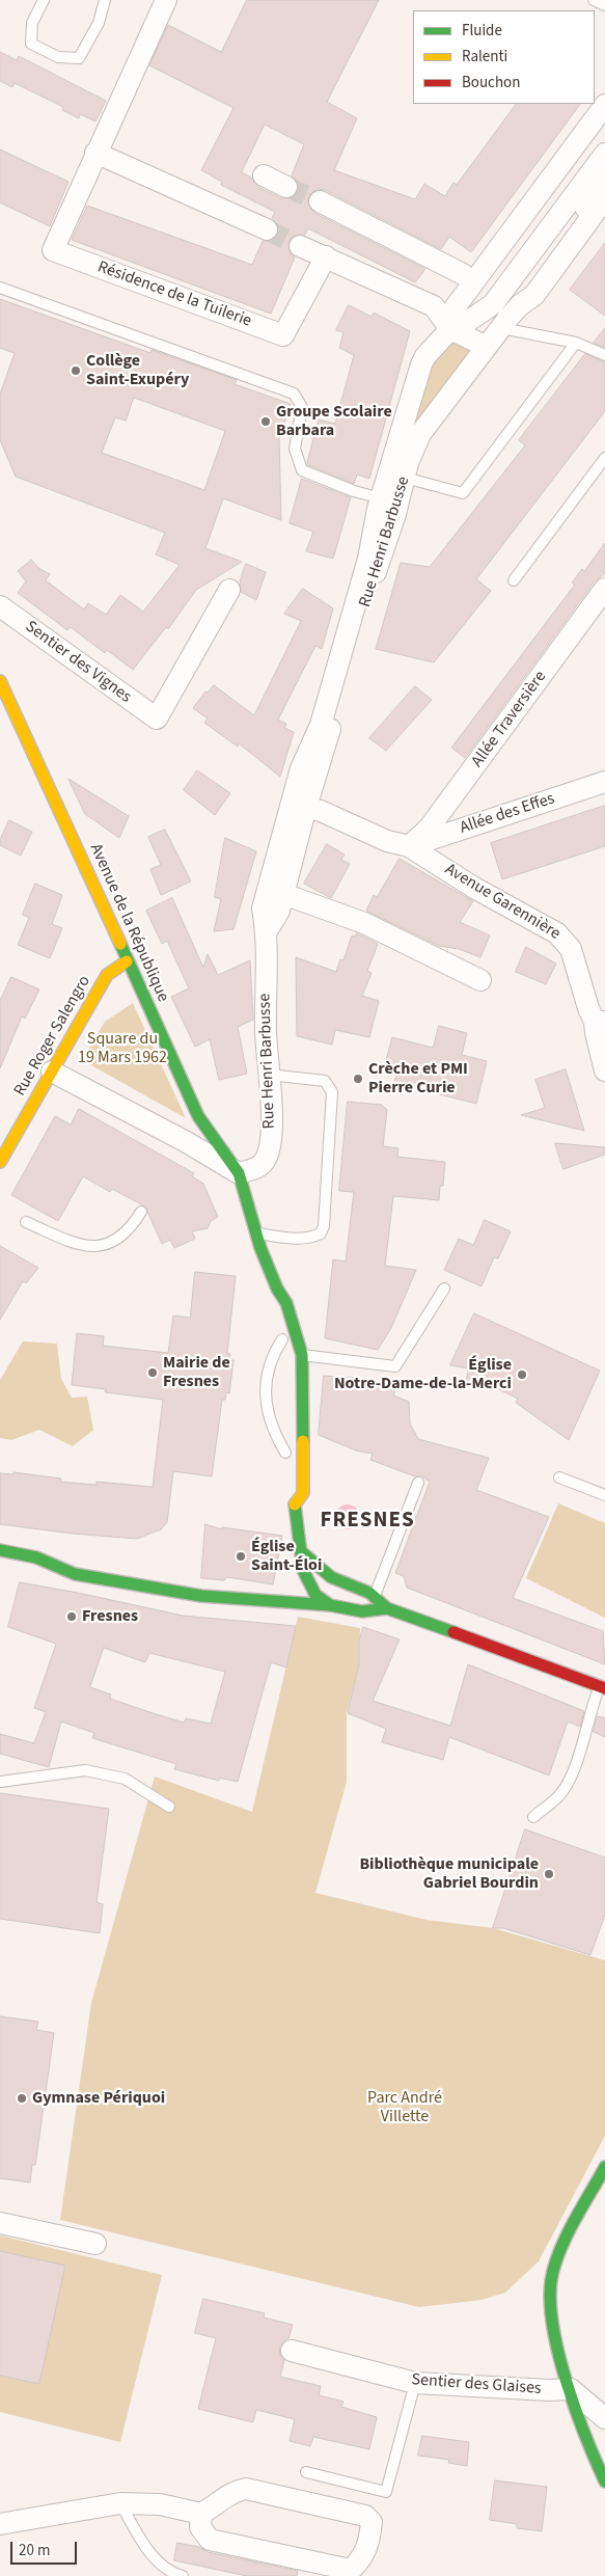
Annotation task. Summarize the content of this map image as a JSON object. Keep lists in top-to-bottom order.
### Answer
{
  "streets": {
    "street": [
      "Résidence de la Tuilerie",
      "Rue Henri Barbusse",
      "Sentier des Vignes",
      "Allée Traversière",
      "Allée des Effes",
      "Avenue Garennière",
      "Avenue de la République",
      "Rue Roger Salengro",
      "Sentier des Glaises"
    ]
  },
  "crossings": [
    ["Rue Henri Barbusse", "Avenue Garennière"],
    ["Rue Henri Barbusse", "Avenue de la République"],
    ["Allée Traversière", "Allée des Effes"],
    ["Allée Traversière", "Avenue Garennière"],
    ["Allée des Effes", "Avenue Garennière"],
    ["Avenue de la République", "Rue Roger Salengro"]
  ],
  "districts": ["FRESNES"],
  "parks": ["Square du 19 Mars 1962", "Parc André Villette"],
  "places": [
    "Collège Saint-Exupéry",
    "Groupe Scolaire Barbara",
    "Crèche et PMI Pierre Curie",
    "Mairie de Fresnes",
    "Église Notre-Dame-de-la-Merci",
    "Église Saint-Éloi",
    "Fresnes",
    "Bibliothèque municipale Gabriel Bourdin",
    "Gymnase Périquoi"
  ],
  "legend": ["Fluide", "Ralenti", "Bouchon"],
  "scale_bar": "20 m"
}
